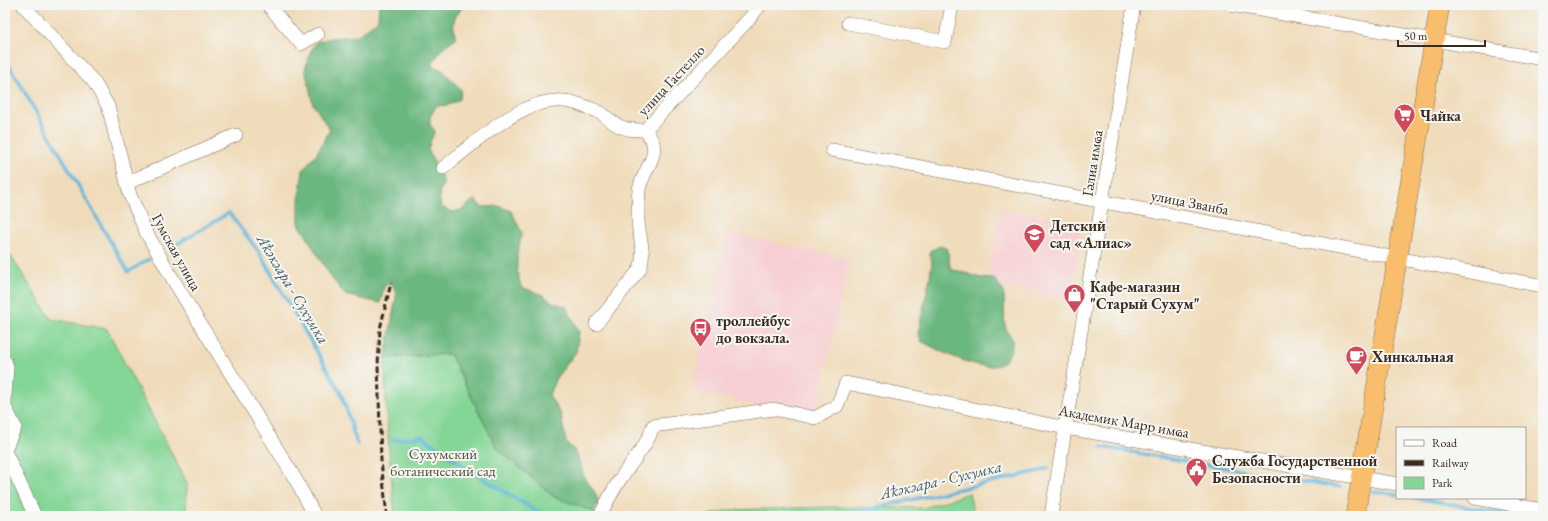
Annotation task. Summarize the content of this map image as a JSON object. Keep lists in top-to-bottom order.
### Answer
{
  "streets": {
    "street": [
      "улица Гастелло",
      "Гәлиа имҩа",
      "улица Званба",
      "Гумская улица",
      "Академик Марр имҩа"
    ]
  },
  "crossings": [
    ["Гәлиа имҩа", "улица Званба"],
    ["Гәлиа имҩа", "Академик Марр имҩа"]
  ],
  "water": ["Аҟәкәара - Сухумка"],
  "parks": ["Сухумский ботанический сад"],
  "places": {
    "supermarket": ["Чайка"],
    "school or university": ["Детский сад «Алиас»"],
    "shop": ["Кафе-магазин \"Старый Сухум\""],
    "bus stop": ["троллейбус до вокзала."],
    "cafe": ["Хинкальная"],
    "public building": ["Служба Государственной Безопасности"]
  },
  "legend": ["Road", "Railway", "Park"],
  "scale_bar": "50 m"
}
